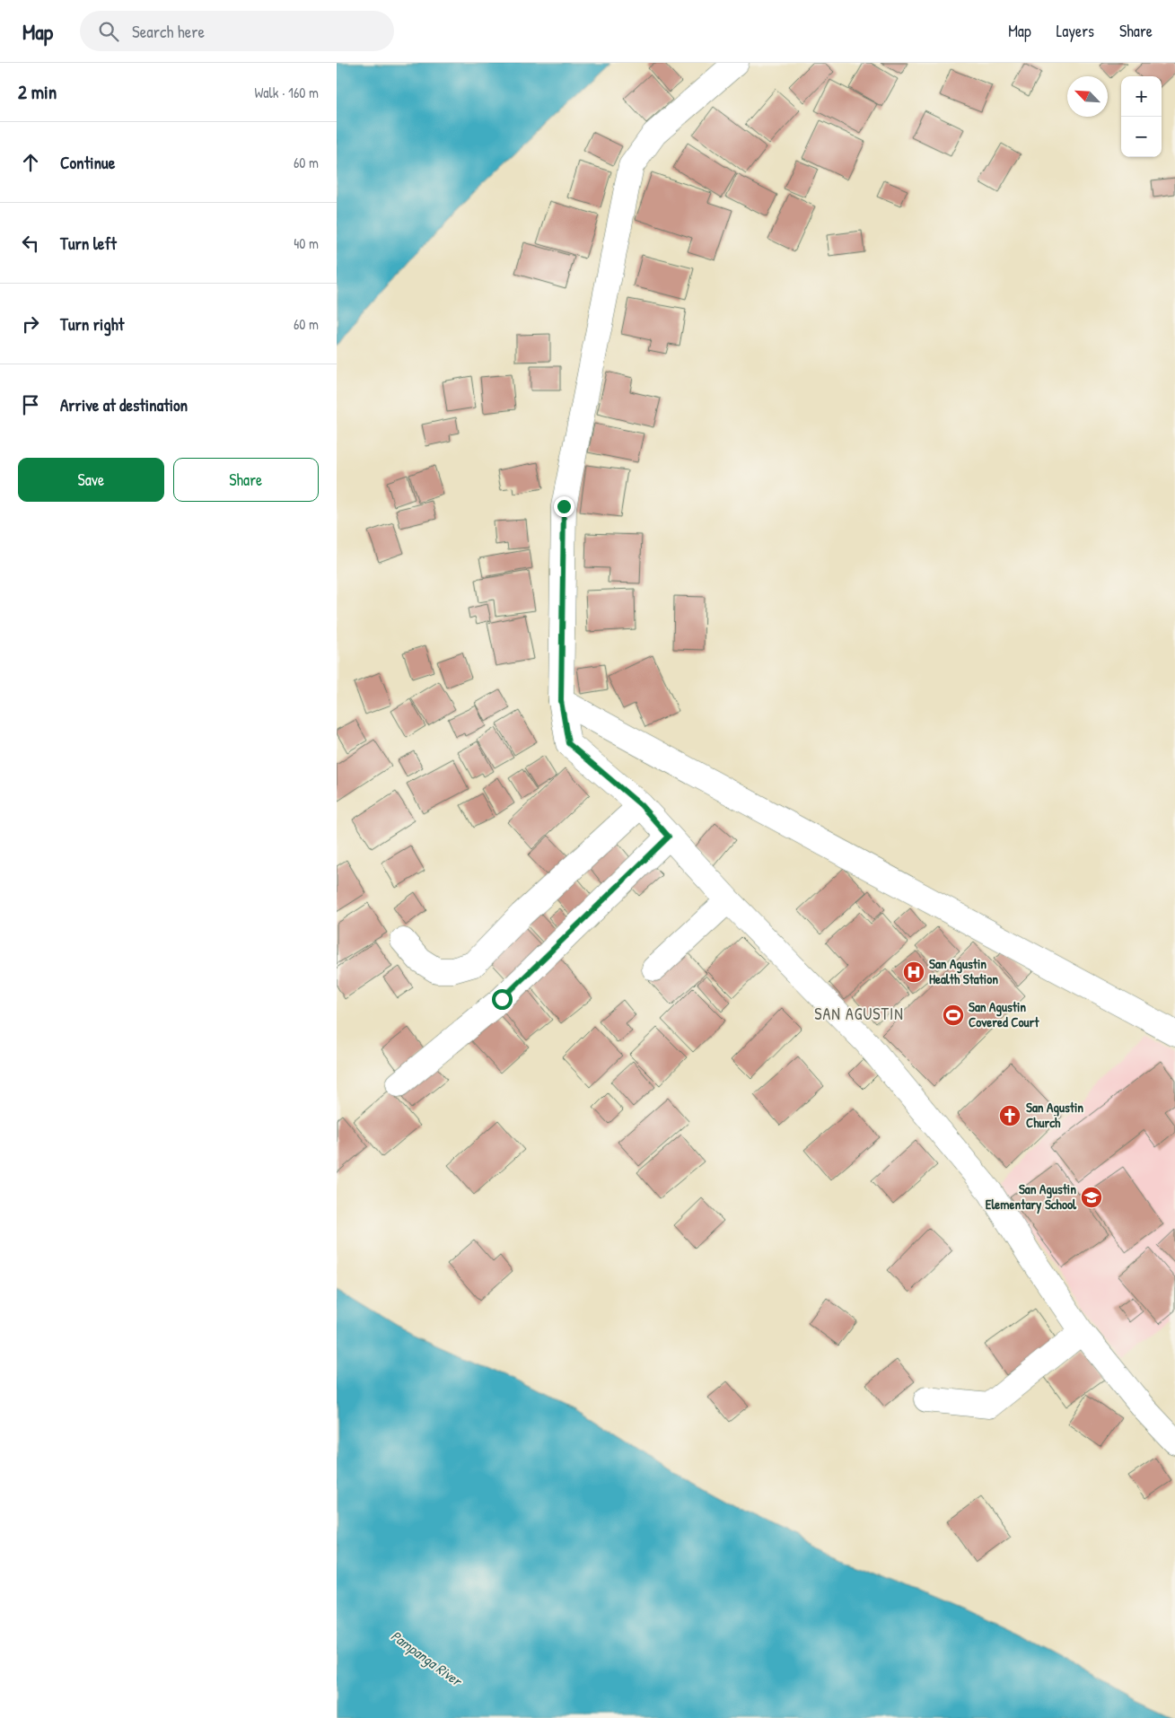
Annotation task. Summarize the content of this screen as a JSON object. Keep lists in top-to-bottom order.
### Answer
{
  "districts": ["SAN AGUSTIN"],
  "water": ["Pampanga River"],
  "places": {
    "hospital": ["San Agustin Health Station"],
    "sports": ["San Agustin Covered Court"],
    "church": ["San Agustin Church"],
    "school or university": ["San Agustin Elementary School"]
  },
  "north": "top left",
  "page": {
    "header": "Map",
    "search": "Search here",
    "nav": ["Map", "Layers", "Share"],
    "heading": ["2 min", "Walk · 160 m"],
    "map_buttons": ["+", "−"],
    "list": [
      ["Continue", "60 m"],
      ["Turn left", "40 m"],
      ["Turn right", "60 m"],
      "Arrive at destination"
    ],
    "buttons": ["Save", "Share"]
  }
}
